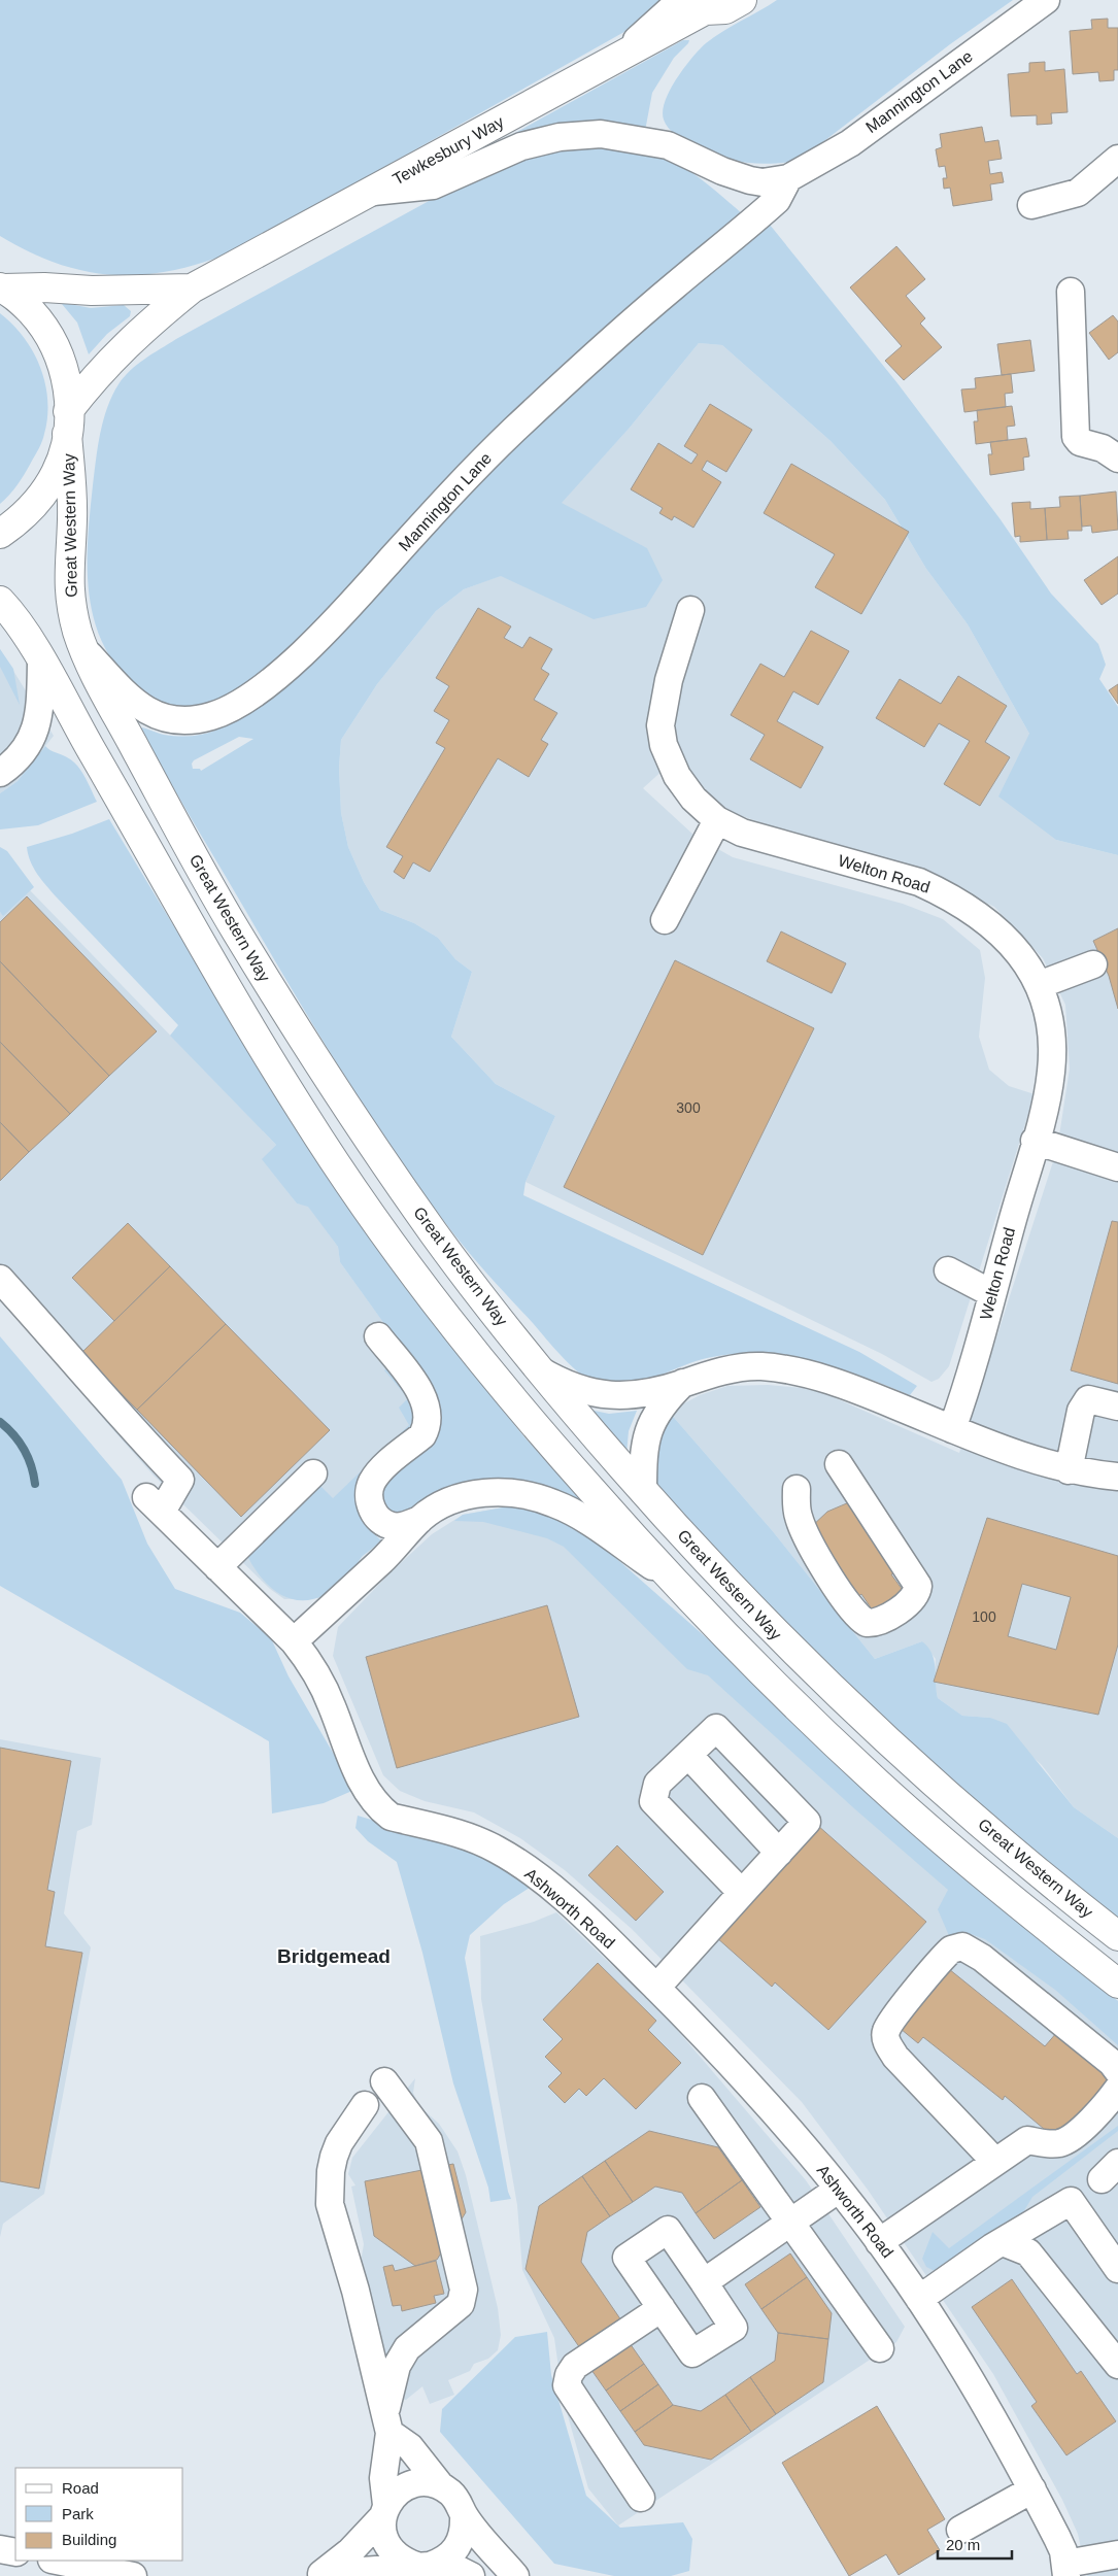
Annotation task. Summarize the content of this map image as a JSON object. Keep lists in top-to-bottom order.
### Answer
{
  "streets": {
    "main road": ["Tewkesbury Way", "Great Western Way"],
    "street": ["Mannington Lane", "Welton Road", "Ashworth Road"]
  },
  "crossings": [
    ["Mannington Lane", "Tewkesbury Way"],
    ["Mannington Lane", "Great Western Way"],
    ["Tewkesbury Way", "Great Western Way"]
  ],
  "districts": ["Bridgemead"],
  "house_numbers": ["300", "100"],
  "legend": ["Road", "Park", "Building"],
  "scale_bar": "20 m"
}
